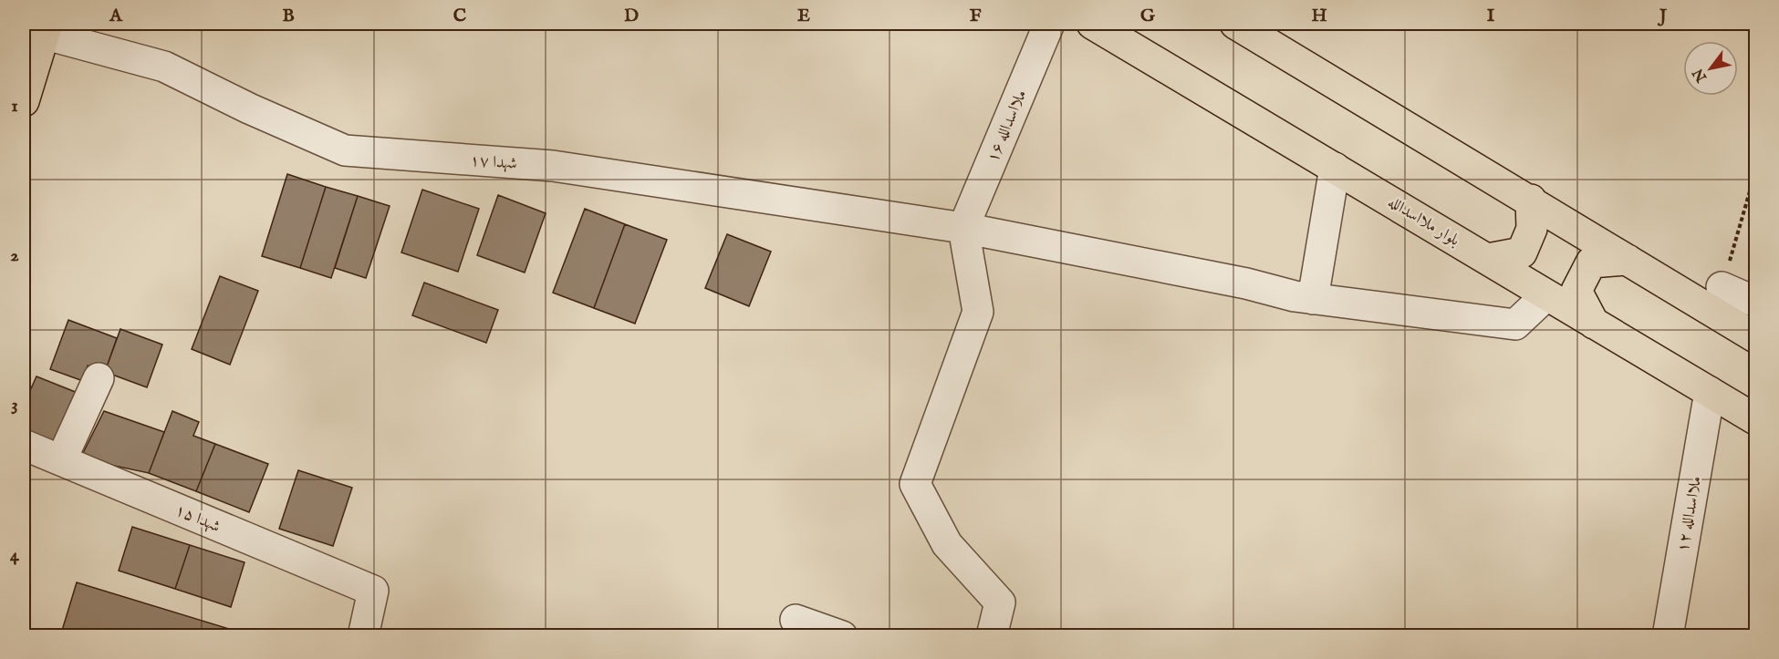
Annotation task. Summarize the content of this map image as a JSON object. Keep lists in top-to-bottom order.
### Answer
{
  "streets": {
    "main road": ["بلوار ملااسدالله"],
    "street": [
      "ملااسدالله ۱۶",
      "شهدا ۱۷",
      "ملااسدالله ۱۲",
      "شهدا ۱۵"
    ]
  },
  "crossings": [
    ["ملااسدالله ۱۶", "شهدا ۱۷"],
    ["شهدا ۱۷", "بلوار ملااسدالله"],
    ["بلوار ملااسدالله", "ملااسدالله ۱۲"]
  ],
  "north": "bottom left",
  "grid": {
    "columns": [
      "A",
      "B",
      "C",
      "D",
      "E",
      "F",
      "G",
      "H",
      "I",
      "J"
    ],
    "rows": [
      "1",
      "2",
      "3",
      "4"
    ]
  }
}
